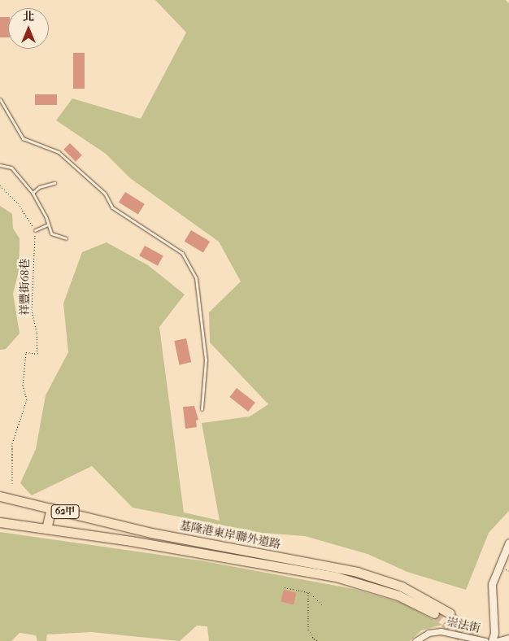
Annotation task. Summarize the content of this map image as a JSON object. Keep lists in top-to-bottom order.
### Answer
{
  "streets": {
    "highway": ["62甲", "基隆港東岸聯外道路"],
    "street": ["崇法街"],
    "path": ["祥豐街68巷"]
  },
  "north": "top"
}
